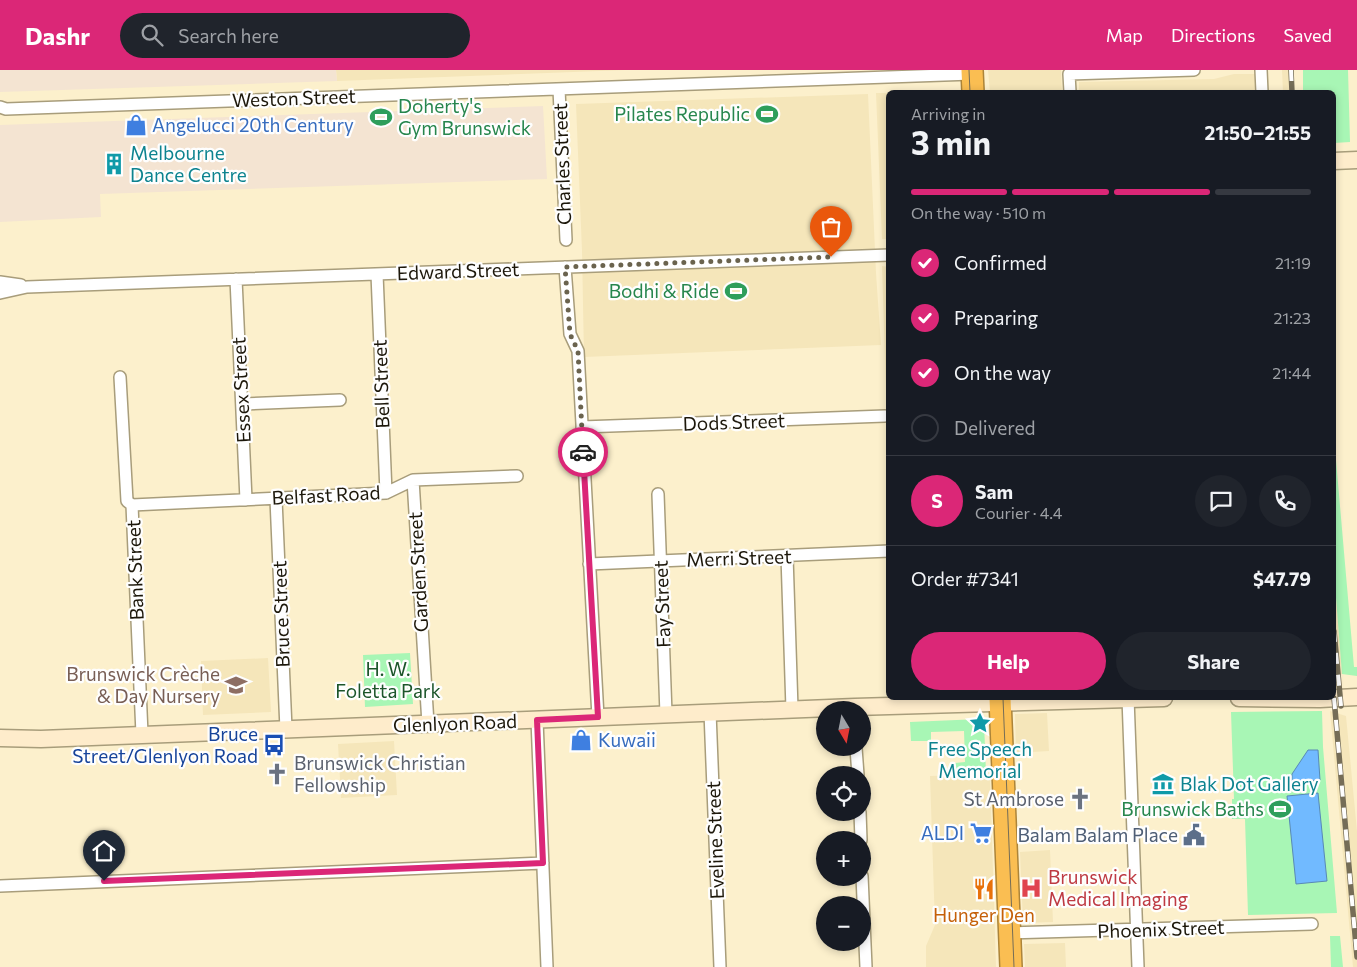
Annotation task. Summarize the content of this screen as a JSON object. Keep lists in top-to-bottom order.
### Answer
{
  "streets": {
    "street": [
      "Weston Street",
      "Charles Street",
      "Edward Street",
      "Bell Street",
      "Essex Street",
      "Dods Street",
      "Belfast Road",
      "Merri Street",
      "Bank Street",
      "Garden Street",
      "Fay Street",
      "Bruce Street",
      "Glenlyon Road",
      "Eveline Street",
      "Phoenix Street"
    ]
  },
  "crossings": [
    ["Weston Street", "Charles Street"],
    ["Edward Street", "Bell Street"],
    ["Edward Street", "Essex Street"],
    ["Bell Street", "Belfast Road"],
    ["Essex Street", "Belfast Road"],
    ["Belfast Road", "Bank Street"],
    ["Belfast Road", "Garden Street"],
    ["Belfast Road", "Bruce Street"],
    ["Merri Street", "Fay Street"],
    ["Bank Street", "Glenlyon Road"],
    ["Garden Street", "Glenlyon Road"],
    ["Fay Street", "Glenlyon Road"],
    ["Bruce Street", "Glenlyon Road"],
    ["Glenlyon Road", "Eveline Street"]
  ],
  "parks": ["H. W. Foletta Park"],
  "places": {
    "sports": [
      "Pilates Republic",
      "Doherty's Gym Brunswick",
      "Bodhi & Ride",
      "Brunswick Baths"
    ],
    "shop": ["Angelucci 20th Century", "Kuwaii"],
    "building": ["Melbourne Dance Centre"],
    "school or university": ["Brunswick Crèche & Day Nursery"],
    "place": ["Free Speech Memorial"],
    "bus stop": ["Bruce Street/Glenlyon Road"],
    "church": ["Brunswick Christian Fellowship", "St Ambrose"],
    "museum": ["Blak Dot Gallery"],
    "supermarket": ["ALDI"],
    "public building": ["Balam Balam Place"],
    "hospital": ["Brunswick Medical Imaging"],
    "restaurant": ["Hunger Den"]
  },
  "north": "bottom",
  "page": {
    "header": "Dashr",
    "search": "Search here",
    "nav": ["Map", "Directions", "Saved"],
    "heading": ["3 min", "Arriving in", "21:50–21:55"],
    "panel": [
      "Sam",
      "Courier · 4.4",
      "Order #7341",
      "$47.79"
    ],
    "bar": "On the way · 510 m",
    "list": [
      ["Confirmed", "21:19"],
      ["Preparing", "21:23"],
      ["On the way", "21:44"],
      "Delivered"
    ],
    "round": "S",
    "buttons": ["Help", "Share"],
    "map_buttons": ["+", "−"]
  }
}
